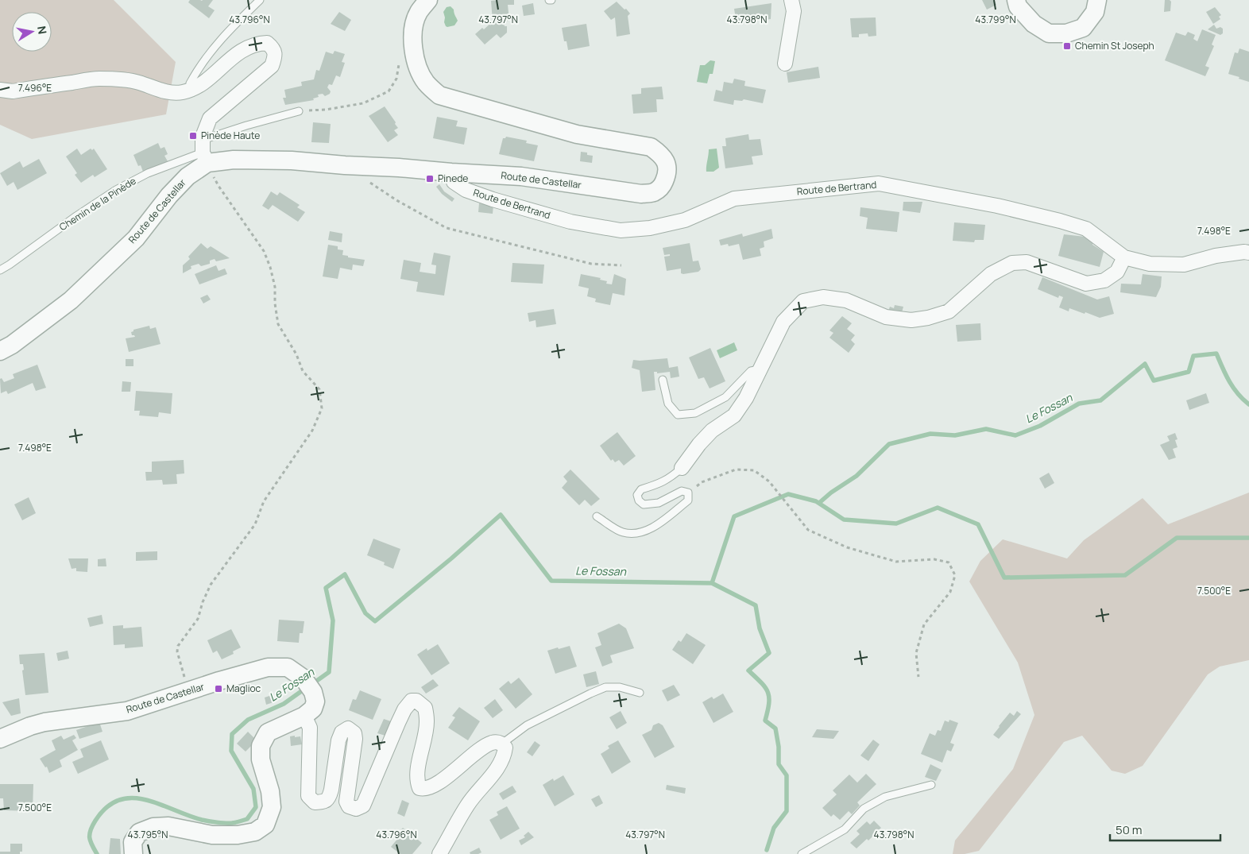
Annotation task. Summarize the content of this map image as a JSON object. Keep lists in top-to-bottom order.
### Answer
{
  "streets": {
    "street": ["Route de Castellar", "Route de Bertrand"],
    "lane": ["Chemin de la Pinède"]
  },
  "crossings": [
    ["Route de Castellar", "Route de Bertrand"],
    ["Route de Castellar", "Chemin de la Pinède"]
  ],
  "water": ["Le Fossan"],
  "places": {
    "transit": [
      "Chemin St Joseph",
      "Pinède Haute",
      "Pinede",
      "Maglioc"
    ]
  },
  "scale_bar": "50 m",
  "north": "right",
  "coordinates": [
    "43.796°N",
    "43.797°N",
    "43.798°N",
    "43.799°N",
    "7.496°E",
    "7.498°E",
    "7.500°E",
    "43.795°N"
  ]
}
